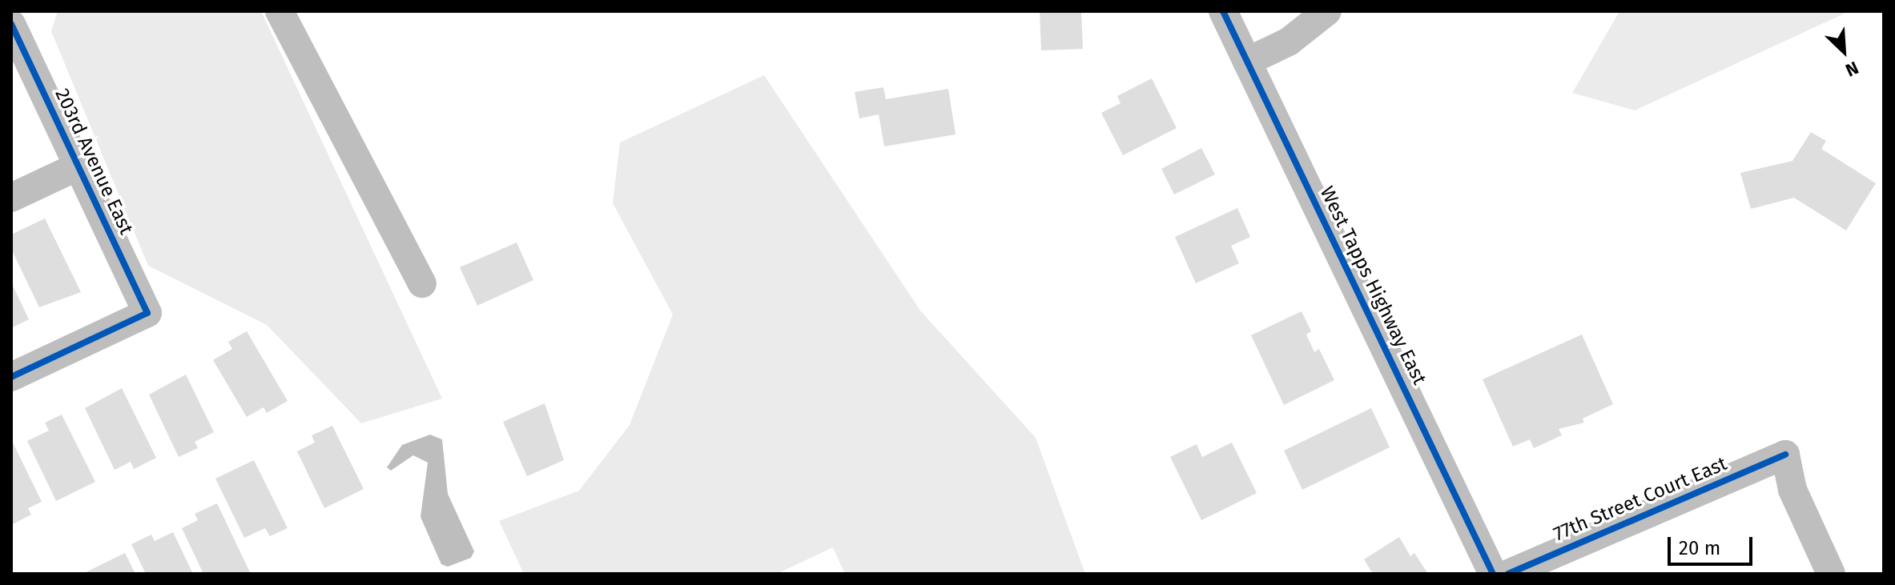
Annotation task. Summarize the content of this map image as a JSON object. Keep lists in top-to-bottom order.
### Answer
{
  "streets": {
    "street": ["203rd Avenue East", "West Tapps Highway East", "77th Street Court East"]
  },
  "scale_bar": "20 m",
  "north": "bottom right"
}
